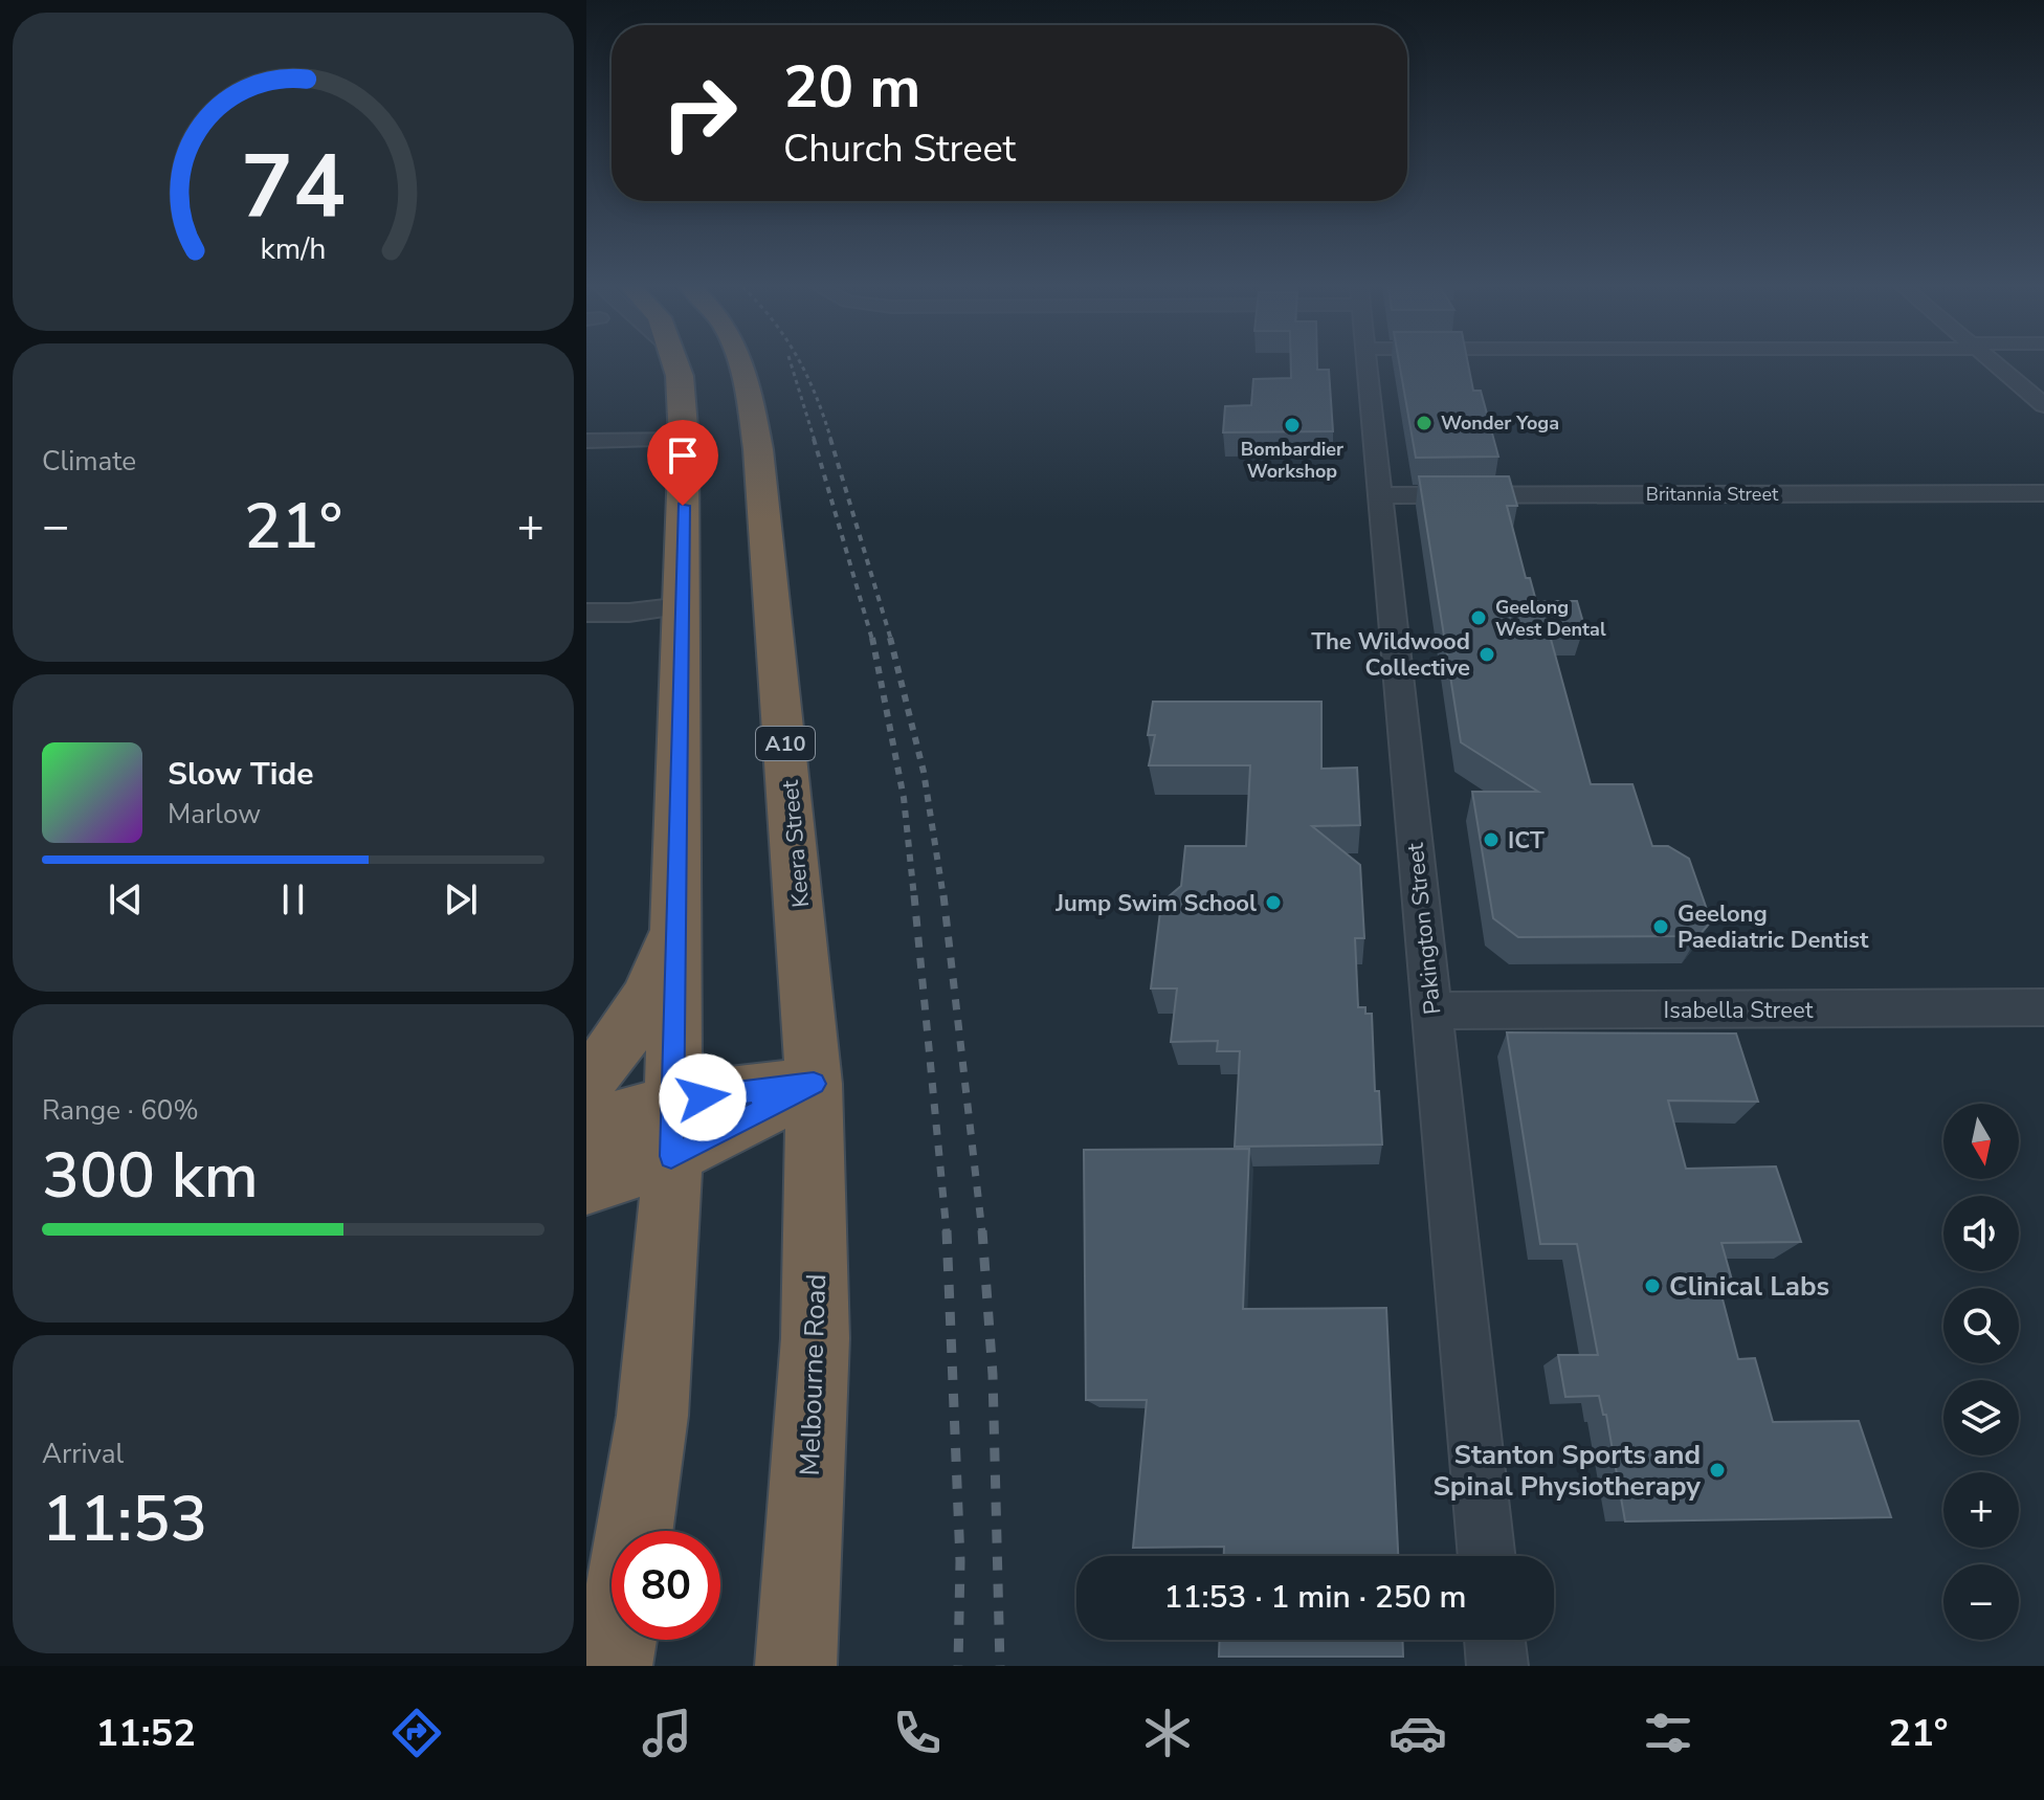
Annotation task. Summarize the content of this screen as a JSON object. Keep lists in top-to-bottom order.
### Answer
{
  "streets": {
    "highway": ["A10", "Keera Street", "Melbourne Road"],
    "street": ["Britannia Street", "Pakington Street", "Isabella Street"]
  },
  "crossings": [
    ["Britannia Street", "Pakington Street"],
    ["A10", "Keera Street"],
    ["Keera Street", "Melbourne Road"],
    ["Pakington Street", "Isabella Street"]
  ],
  "places": [
    "Wonder Yoga",
    "Bombardier Workshop",
    "Geelong West Dental",
    "The Wildwood Collective",
    "ICT",
    "Jump Swim School",
    "Geelong Paediatric Dentist",
    "Clinical Labs",
    "Stanton Sports and Spinal Physiotherapy"
  ],
  "north": "bottom",
  "page": {
    "turn": ["20 m", "Church Street"],
    "tile": [
      "Climate",
      ["Range · 60%", "300 km"],
      ["Arrival", "11:53"]
    ],
    "heat": ["−", "21°", "+"],
    "song": ["Slow Tide", "Marlow"],
    "map_buttons": ["+", "−"],
    "limit": "80",
    "trip": "11:53 · 1 min · 250 m",
    "tabs": ["11:52", "21°"],
    "gauge": ["74", "km/h"]
  }
}
